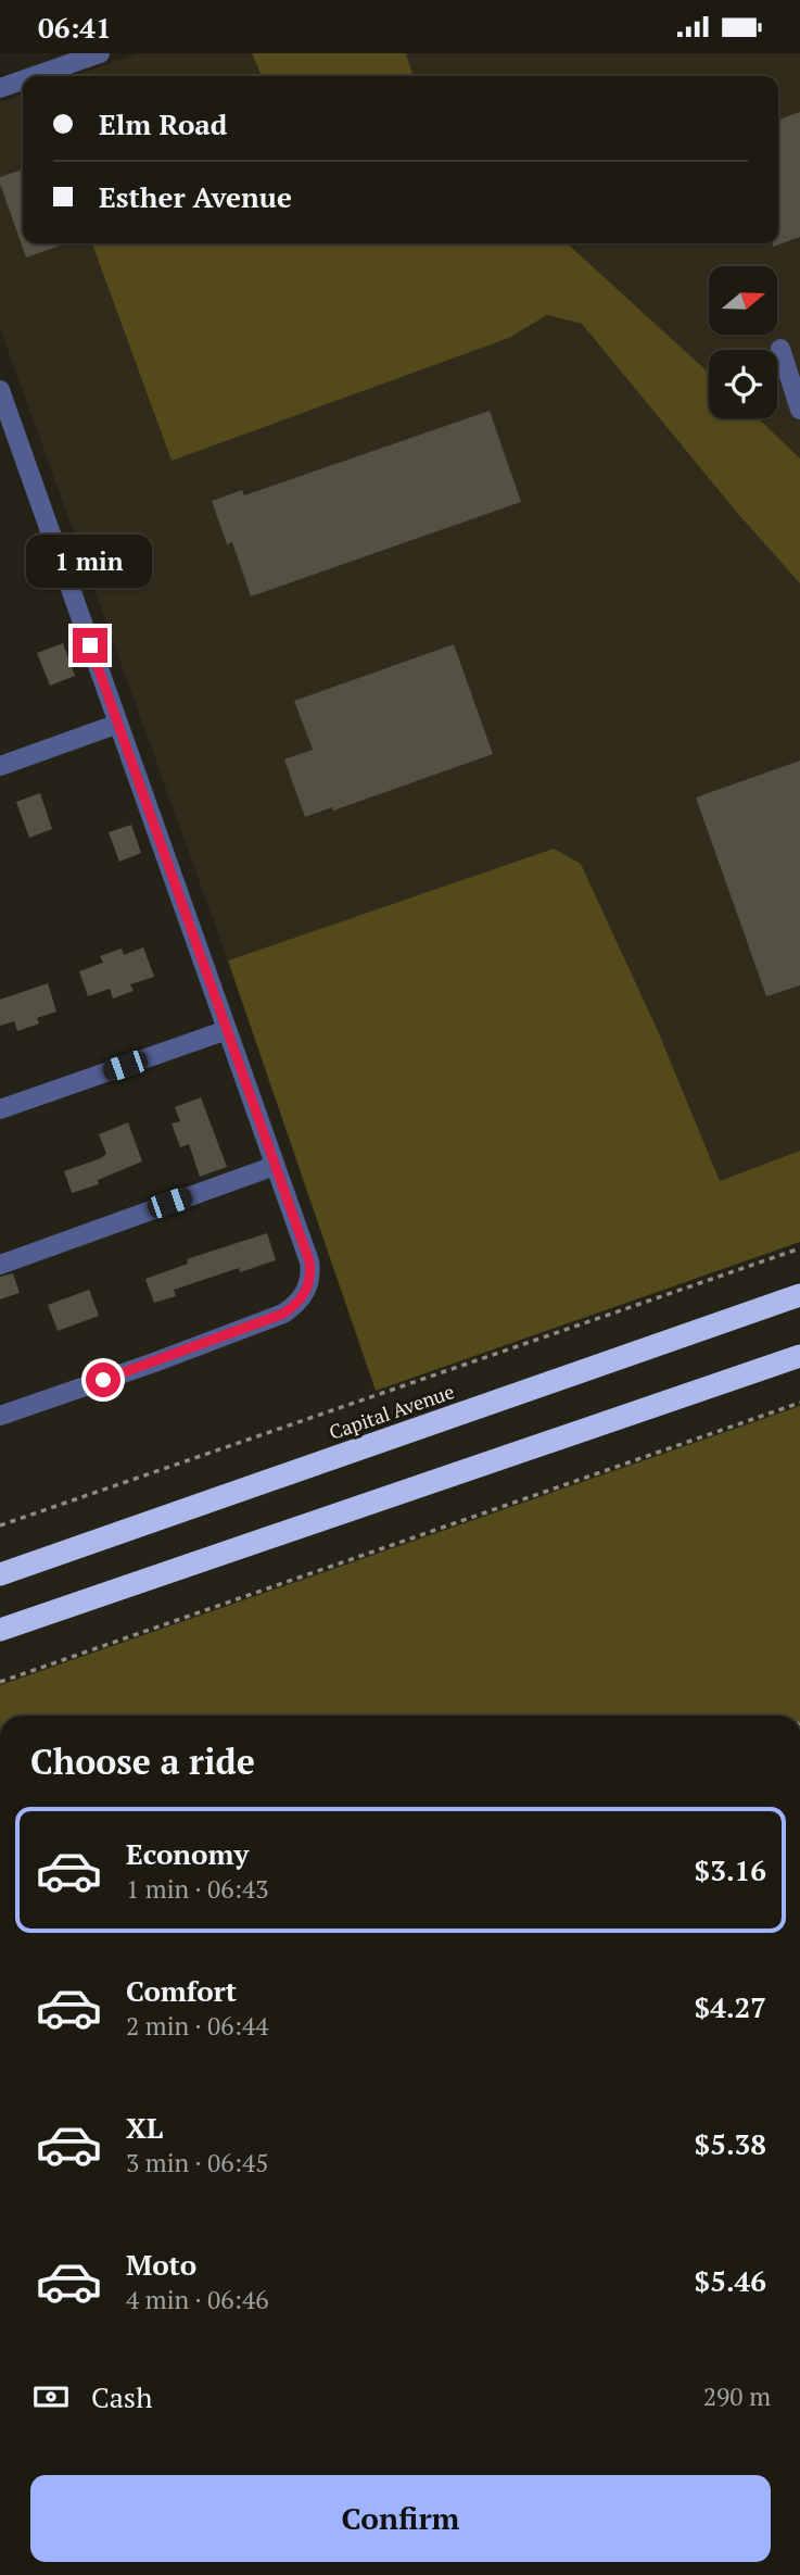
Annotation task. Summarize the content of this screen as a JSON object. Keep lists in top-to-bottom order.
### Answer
{
  "streets": {
    "highway": ["Capital Avenue"]
  },
  "north": "right",
  "page": {
    "status": "06:41",
    "banner": ["Elm Road", "Esther Avenue"],
    "bubble": "1 min",
    "heading": "Choose a ride",
    "list": [
      {
        "name": "Economy",
        "note": "1 min · 06:43",
        "value": "$3.16"
      },
      {
        "name": "Comfort",
        "note": "2 min · 06:44",
        "value": "$4.27"
      },
      {
        "name": "XL",
        "note": "3 min · 06:45",
        "value": "$5.38"
      },
      {
        "name": "Moto",
        "note": "4 min · 06:46",
        "value": "$5.46"
      }
    ],
    "pay": ["Cash", "290 m"],
    "buttons": "Confirm"
  }
}
